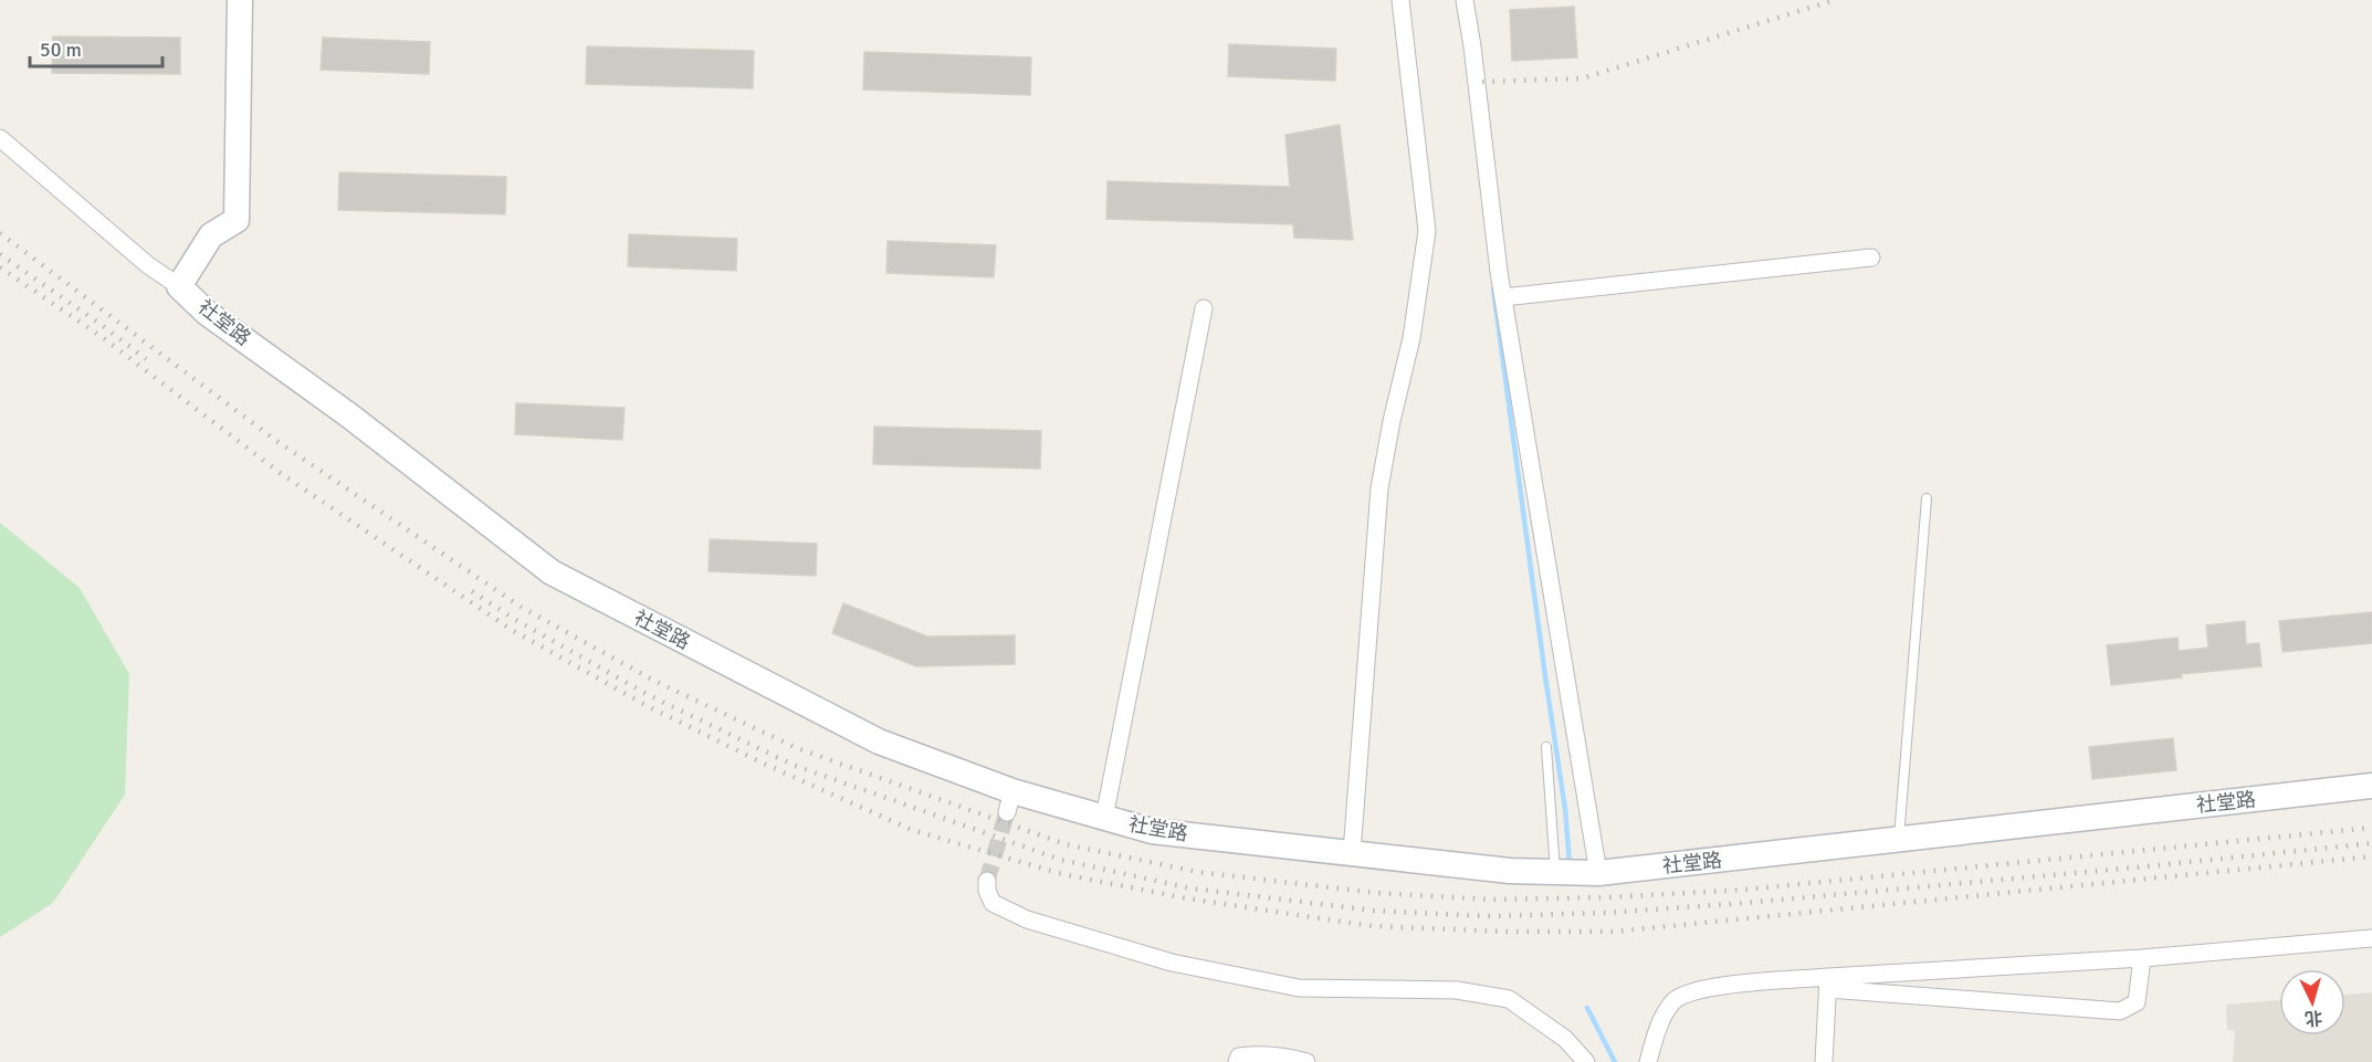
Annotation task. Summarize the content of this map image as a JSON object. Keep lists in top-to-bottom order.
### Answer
{
  "streets": {
    "street": ["社堂路"]
  },
  "scale_bar": "50 m",
  "north": "bottom"
}
